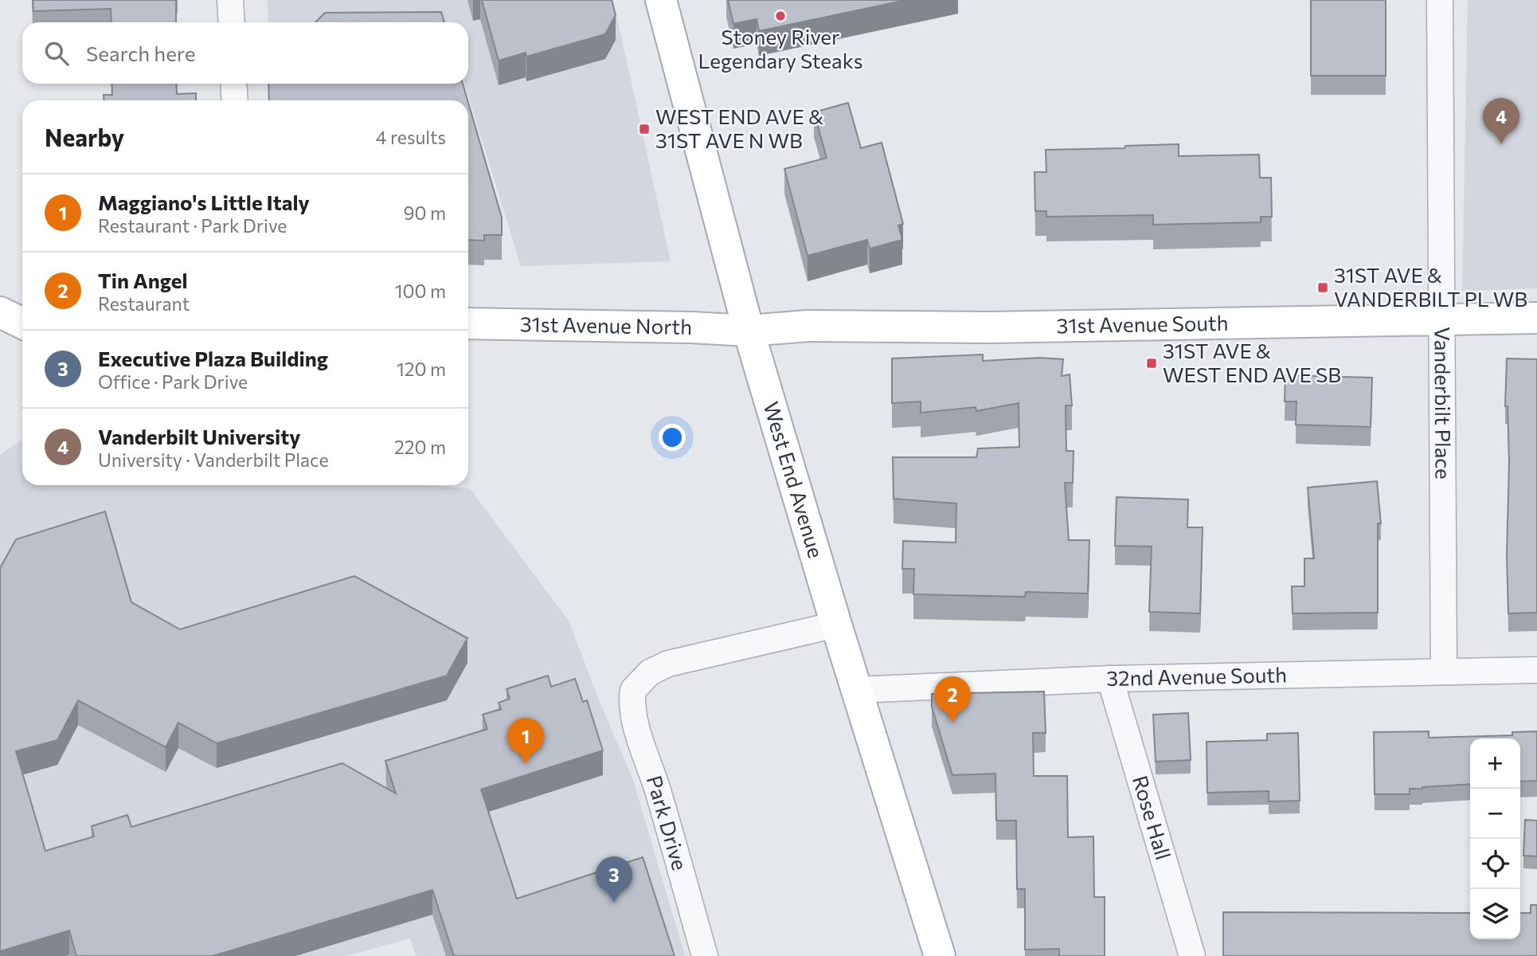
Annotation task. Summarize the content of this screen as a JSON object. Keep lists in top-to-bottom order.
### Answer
{
  "streets": {
    "main road": ["31st Avenue South", "31st Avenue North", "West End Avenue"],
    "street": [
      "Vanderbilt Place",
      "32nd Avenue South",
      "Rose Hall",
      "Park Drive"
    ]
  },
  "crossings": [
    ["31st Avenue South", "31st Avenue North"],
    ["31st Avenue South", "Vanderbilt Place"],
    ["31st Avenue South", "West End Avenue"],
    ["31st Avenue North", "West End Avenue"],
    ["Vanderbilt Place", "32nd Avenue South"],
    ["West End Avenue", "32nd Avenue South"],
    ["West End Avenue", "Park Drive"],
    ["32nd Avenue South", "Rose Hall"]
  ],
  "places": {
    "other": ["Stoney River Legendary Steaks"],
    "transit": ["WEST END AVE & 31ST AVE N WB", "31ST AVE & VANDERBILT PL WB", "31ST AVE & WEST END AVE SB"]
  },
  "page": {
    "search": "Search here",
    "pins": [
      "4",
      "2",
      "1",
      "3"
    ],
    "heading": ["Nearby", "4 results"],
    "list": [
      {
        "mark": "1",
        "name": "Maggiano's Little Italy",
        "note": "Restaurant · Park Drive",
        "value": "90 m"
      },
      {
        "mark": "2",
        "name": "Tin Angel",
        "note": "Restaurant",
        "value": "100 m"
      },
      {
        "mark": "3",
        "name": "Executive Plaza Building",
        "note": "Office · Park Drive",
        "value": "120 m"
      },
      {
        "mark": "4",
        "name": "Vanderbilt University",
        "note": "University · Vanderbilt Place",
        "value": "220 m"
      }
    ],
    "map_buttons": ["+", "−"]
  }
}
